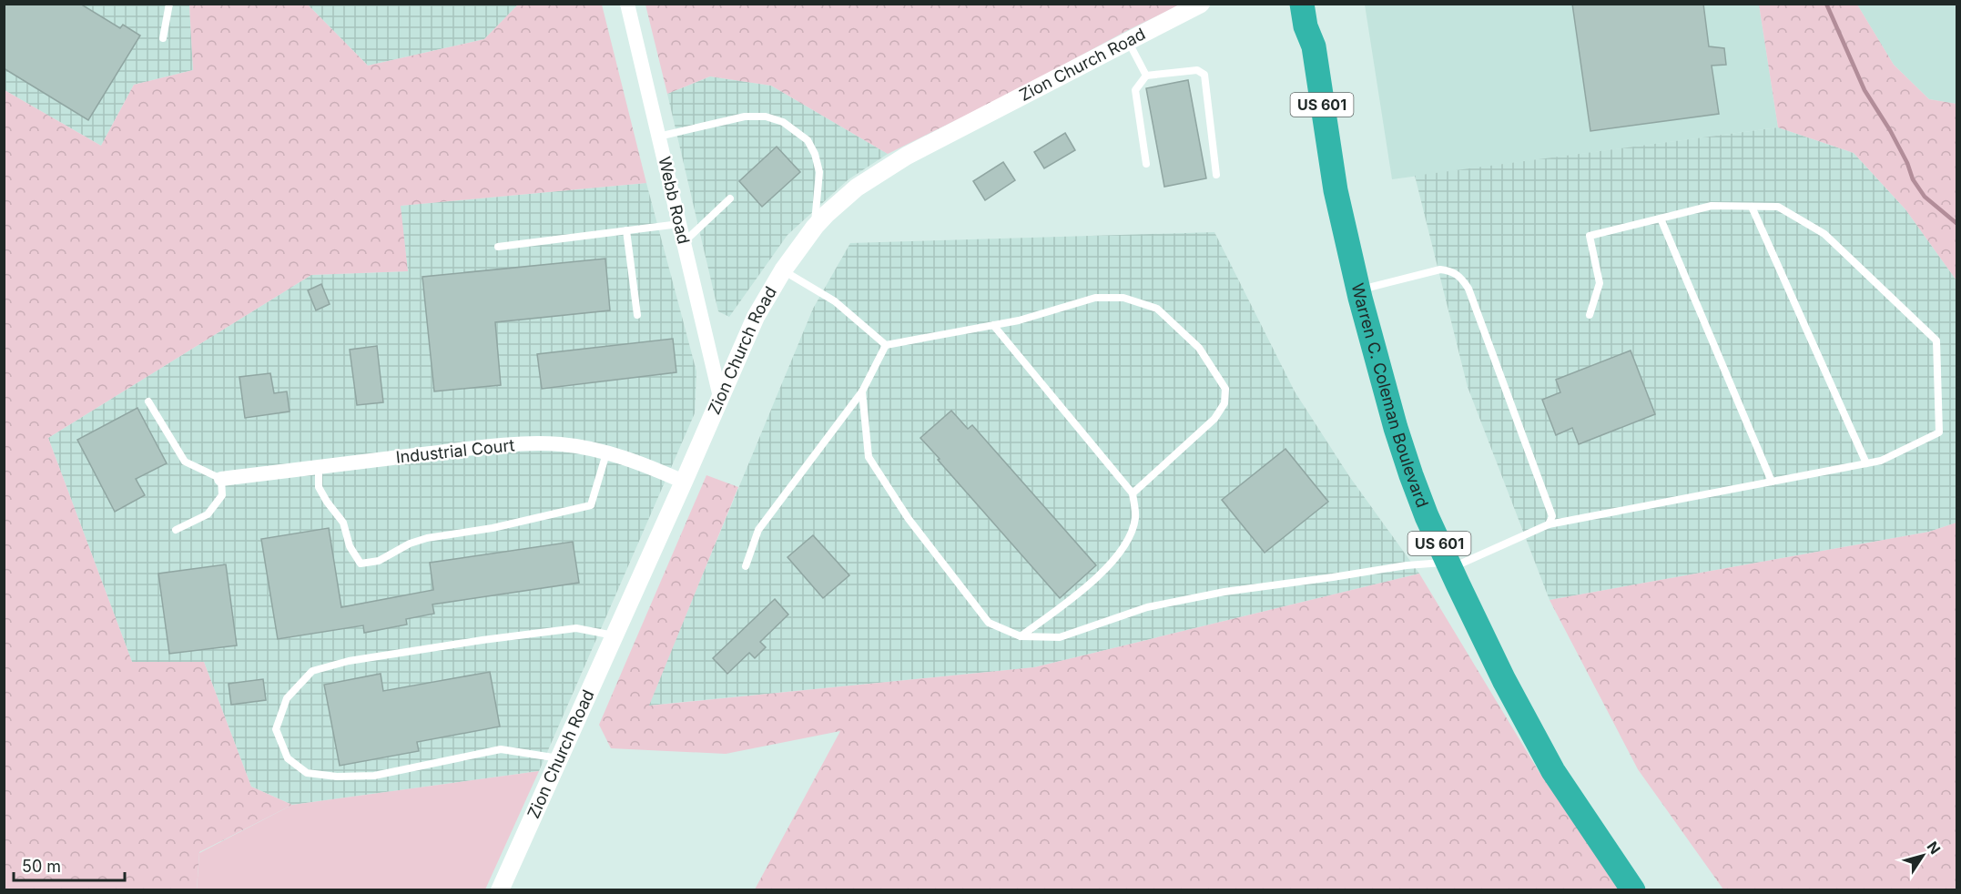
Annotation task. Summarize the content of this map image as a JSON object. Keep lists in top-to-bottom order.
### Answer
{
  "streets": {
    "highway": ["US 601", "Warren C. Coleman Boulevard"],
    "street": ["Zion Church Road", "Webb Road", "Industrial Court"]
  },
  "crossings": [
    ["Zion Church Road", "Webb Road"],
    ["Zion Church Road", "Industrial Court"]
  ],
  "scale_bar": "50 m",
  "north": "top right"
}
